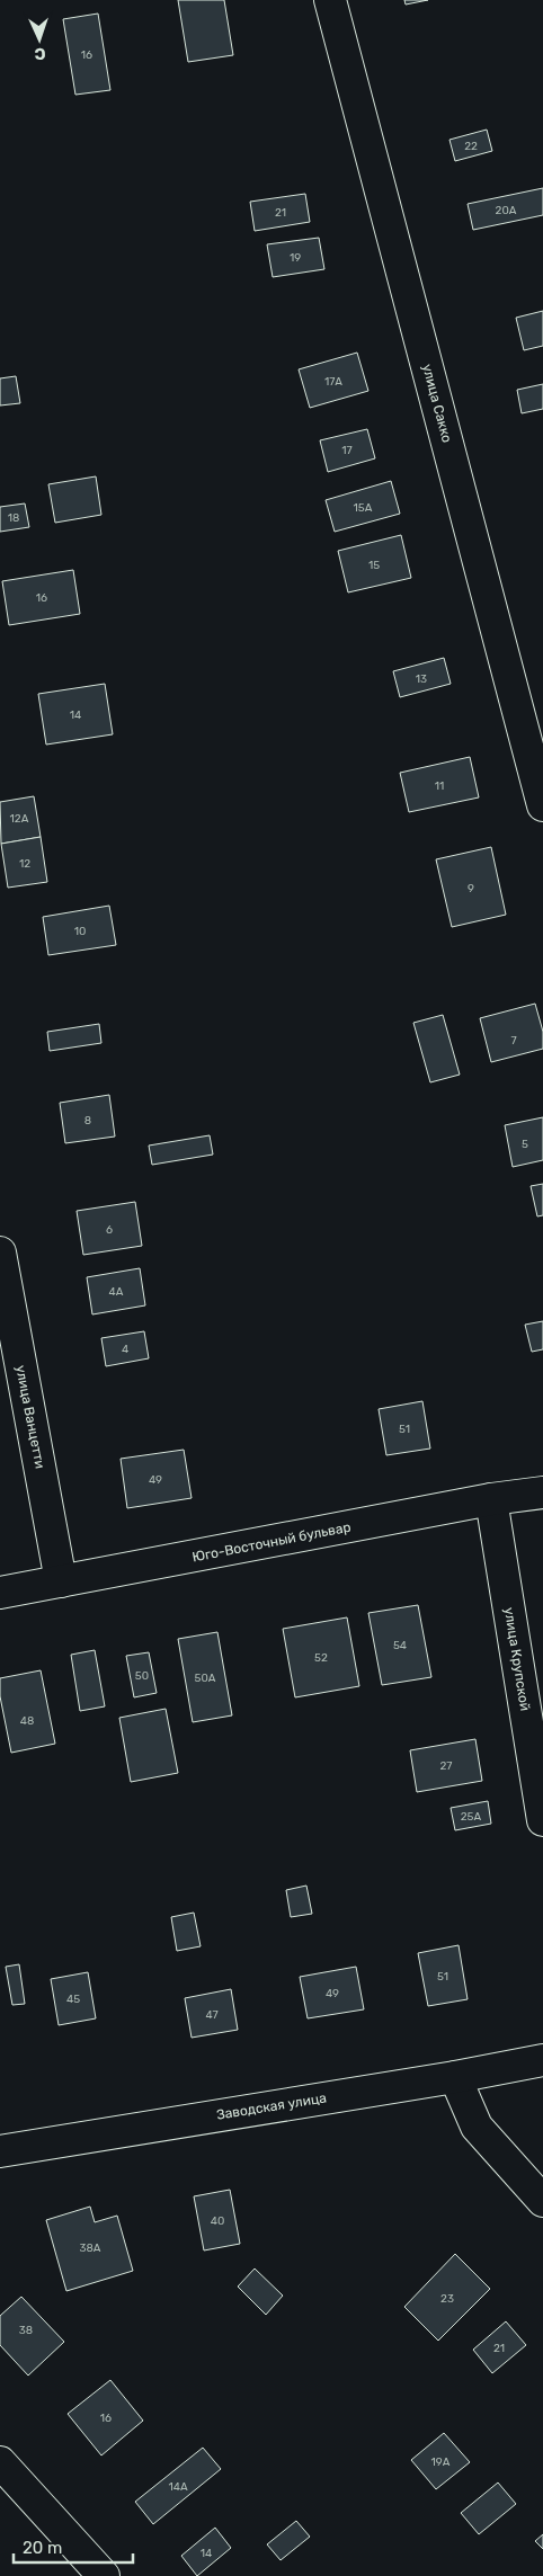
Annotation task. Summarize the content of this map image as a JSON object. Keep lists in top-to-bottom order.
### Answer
{
  "streets": {
    "street": [
      "улица Сакко",
      "улица Ванцетти",
      "Юго-Восточный бульвар",
      "улица Крупской",
      "Заводская улица"
    ]
  },
  "crossings": [
    ["улица Ванцетти", "Юго-Восточный бульвар"],
    ["Юго-Восточный бульвар", "улица Крупской"]
  ],
  "house_numbers": [
    "16",
    "22",
    "20А",
    "21",
    "19",
    "17А",
    "17",
    "15А",
    "18",
    "15",
    "16",
    "13",
    "14",
    "11",
    "12А",
    "12",
    "9",
    "10",
    "7",
    "8",
    "5",
    "6",
    "4А",
    "4",
    "51",
    "49",
    "54",
    "52",
    "50",
    "50А",
    "48",
    "27",
    "25А",
    "51",
    "49",
    "45",
    "47",
    "40",
    "38А",
    "23",
    "38",
    "21",
    "16",
    "19А",
    "14А",
    "14"
  ],
  "scale_bar": "20 m",
  "north": "bottom"
}
